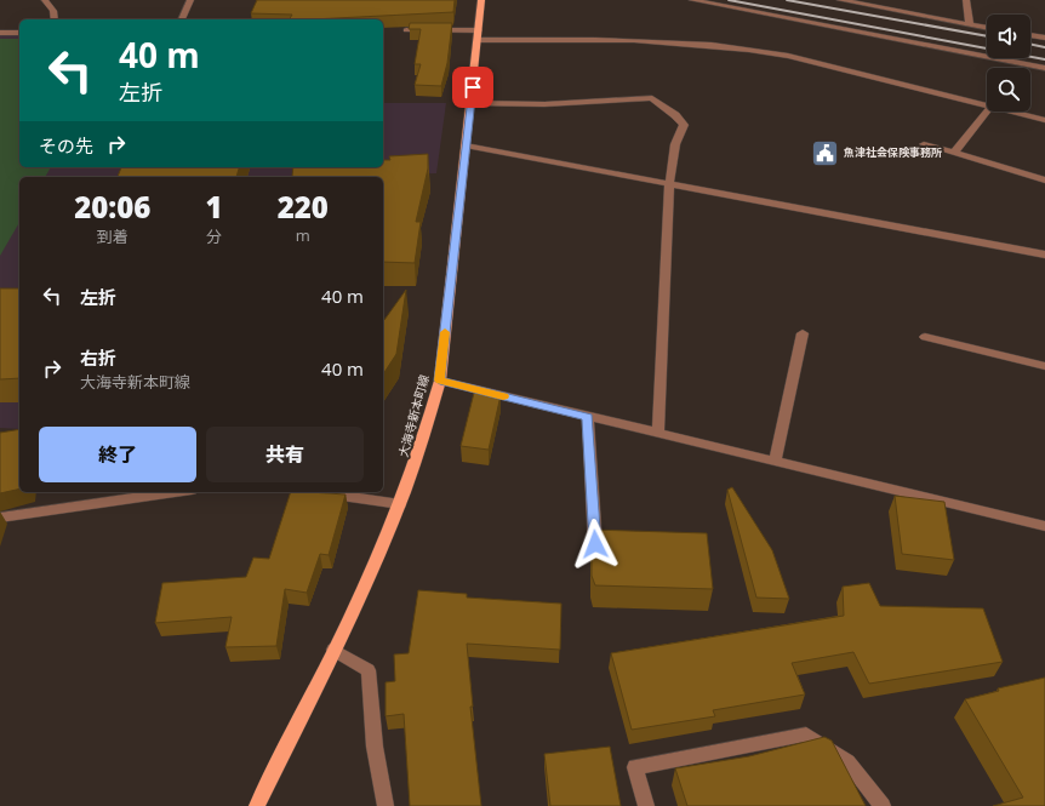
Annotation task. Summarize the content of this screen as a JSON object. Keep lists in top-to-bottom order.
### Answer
{
  "streets": {
    "main road": ["大海寺新本町線"]
  },
  "places": {
    "public building": ["魚津社会保険事務所"]
  },
  "page": {
    "turn": ["40 m", "左折"],
    "then": "その先",
    "eta": [
      "20:06",
      "到着",
      "1",
      "分",
      "220",
      "m"
    ],
    "list": [
      {
        "name": "左折",
        "value": "40 m"
      },
      {
        "name": "右折",
        "note": "大海寺新本町線",
        "value": "40 m"
      }
    ],
    "buttons": ["終了", "共有"]
  }
}
